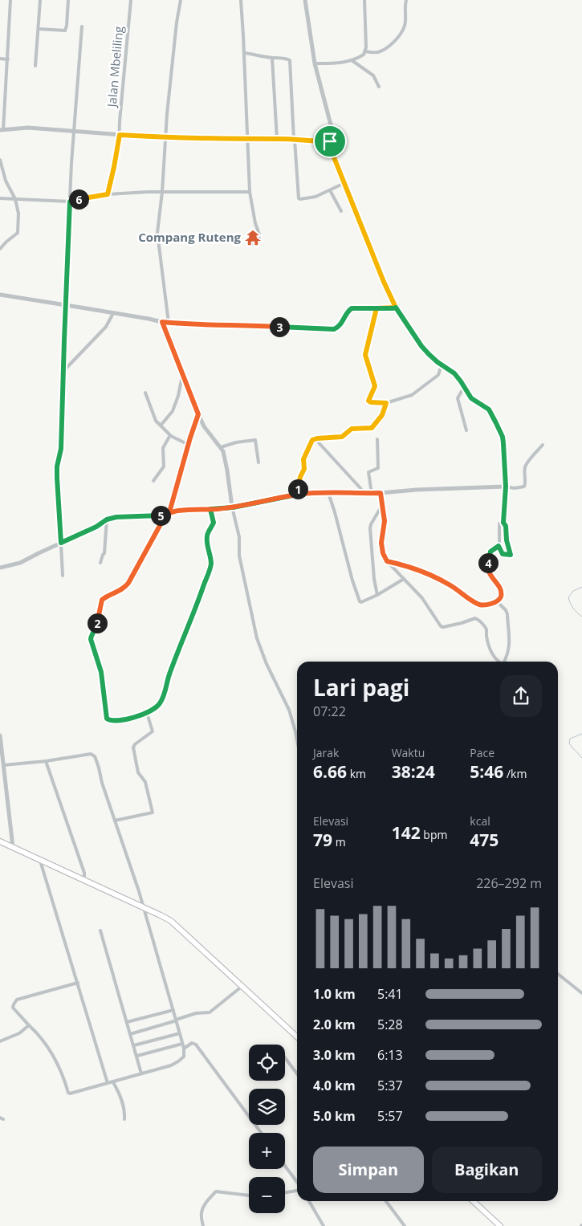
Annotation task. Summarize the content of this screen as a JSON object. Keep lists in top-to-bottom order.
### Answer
{
  "streets": {
    "street": ["Jalan Mbeliling"]
  },
  "places": {
    "temple": ["Compang Ruteng"]
  },
  "page": {
    "pins": [
      "6",
      "3",
      "1",
      "5",
      "4",
      "2"
    ],
    "heading": ["Lari pagi", "07:22"],
    "stats": [
      ["Jarak", "6.66 km"],
      ["Waktu", "38:24"],
      ["Pace", "5:46 /km"],
      ["Elevasi", "79 m"],
      ["142 bpm"],
      ["kcal", "475"]
    ],
    "chart": ["Elevasi", "226–292 m"],
    "list": [
      {
        "name": "1.0 km",
        "note": "5:41"
      },
      {
        "name": "2.0 km",
        "note": "5:28"
      },
      {
        "name": "3.0 km",
        "note": "6:13"
      },
      {
        "name": "4.0 km",
        "note": "5:37"
      },
      {
        "name": "5.0 km",
        "note": "5:57"
      }
    ],
    "map_buttons": ["+", "−"],
    "buttons": ["Simpan", "Bagikan"]
  }
}
